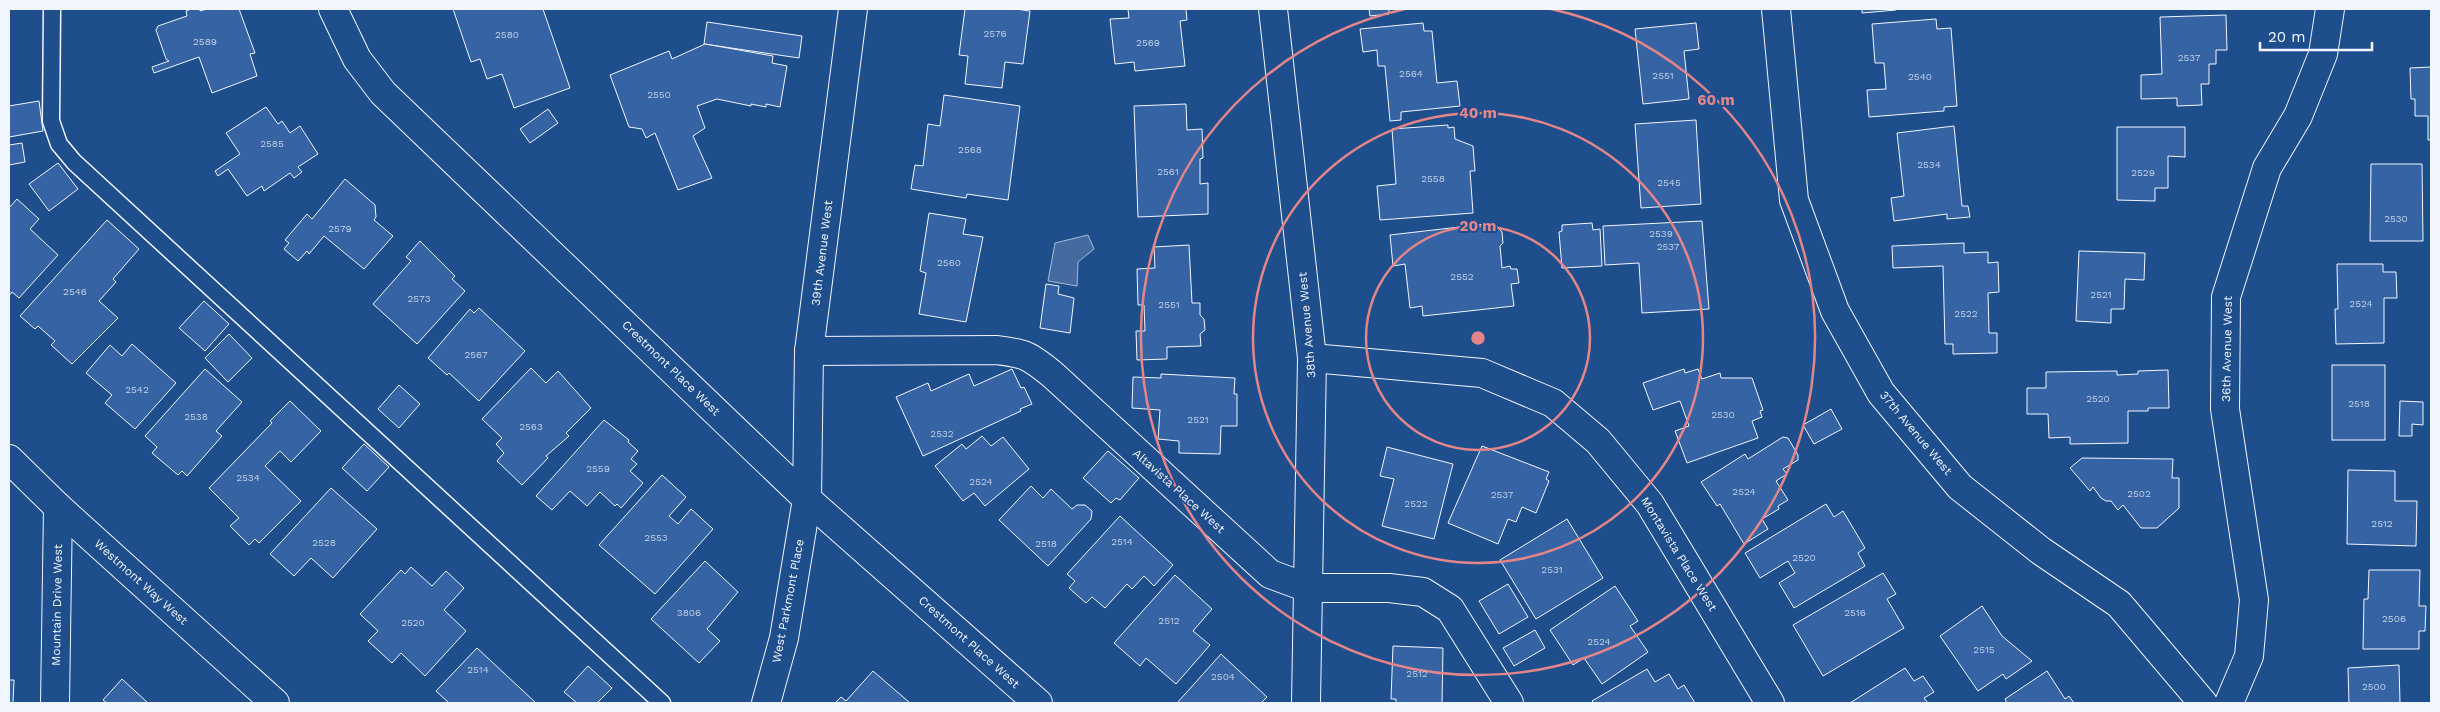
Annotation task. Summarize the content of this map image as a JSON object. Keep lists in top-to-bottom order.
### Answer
{
  "streets": {
    "street": [
      "39th Avenue West",
      "38th Avenue West",
      "36th Avenue West",
      "Crestmont Place West",
      "37th Avenue West",
      "Altavista Place West",
      "Montavista Place West",
      "Westmont Way West",
      "West Parkmont Place",
      "Mountain Drive West"
    ]
  },
  "crossings": [
    ["39th Avenue West", "Crestmont Place West"],
    ["39th Avenue West", "Altavista Place West"],
    ["39th Avenue West", "West Parkmont Place"],
    ["38th Avenue West", "Altavista Place West"],
    ["38th Avenue West", "Montavista Place West"],
    ["Crestmont Place West", "West Parkmont Place"],
    ["Westmont Way West", "Mountain Drive West"]
  ],
  "house_numbers": [
    "2576",
    "2580",
    "2589",
    "2569",
    "2537",
    "2564",
    "2551",
    "2540",
    "2550",
    "2585",
    "2568",
    "2534",
    "2561",
    "2529",
    "2558",
    "2545",
    "2530",
    "2579",
    "2539",
    "2537",
    "2560",
    "2552",
    "2546",
    "2521",
    "2573",
    "2524",
    "2551",
    "2522",
    "2567",
    "2542",
    "2520",
    "2518",
    "2530",
    "2538",
    "2521",
    "2563",
    "2532",
    "2559",
    "2534",
    "2524",
    "2524",
    "2502",
    "2537",
    "2522",
    "2512",
    "2553",
    "2514",
    "2528",
    "2518",
    "2520",
    "2531",
    "3806",
    "2516",
    "2506",
    "2512",
    "2520",
    "2524",
    "2515",
    "2514",
    "2512",
    "2504",
    "2500"
  ],
  "scale_bar": "20 m",
  "rings": ["60 m", "40 m", "20 m"]
}
